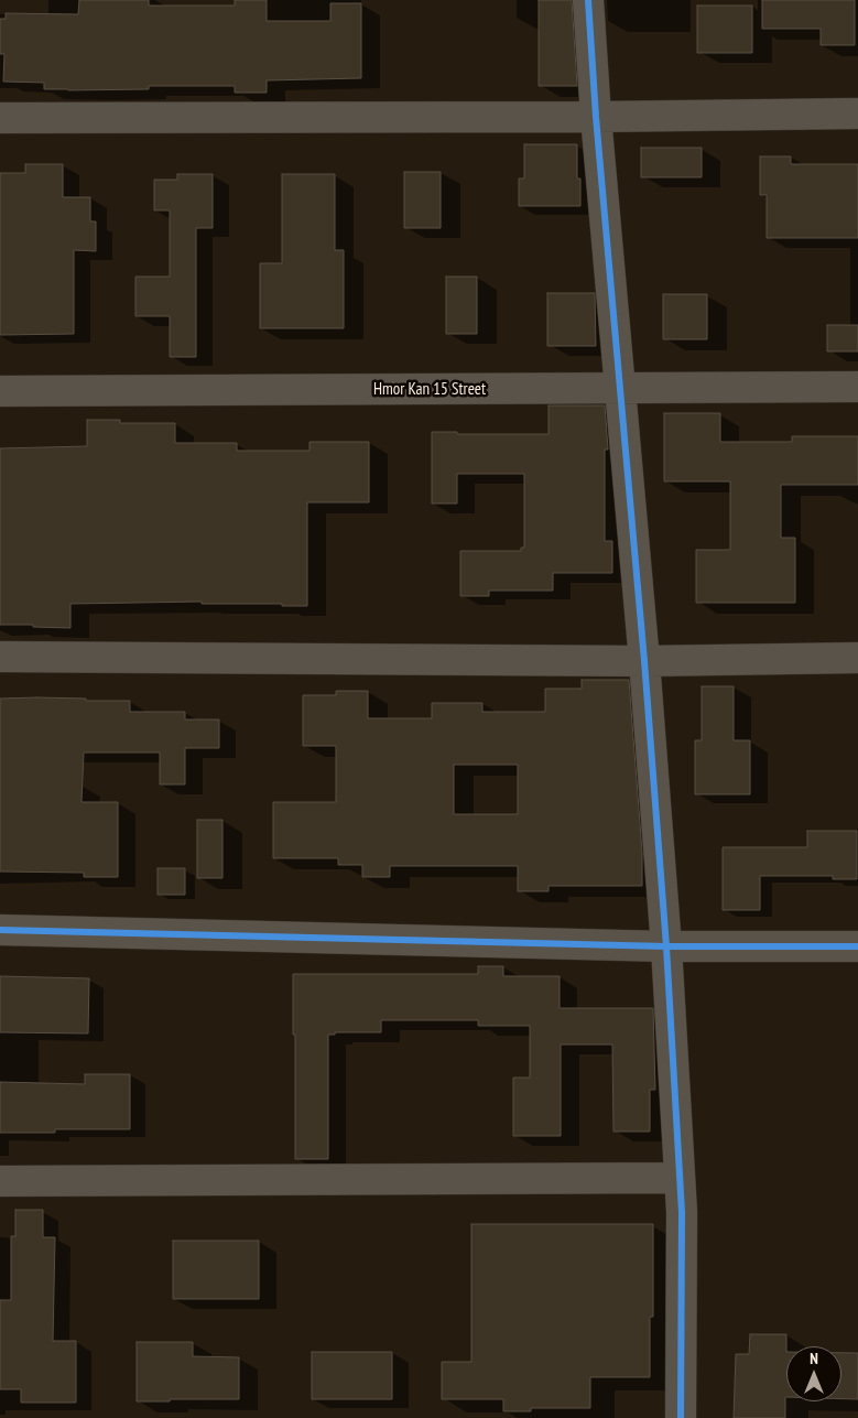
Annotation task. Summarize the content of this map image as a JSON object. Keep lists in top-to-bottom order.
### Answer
{
  "streets": {
    "street": ["Hmor Kan 15 Street"]
  },
  "north": "top"
}
